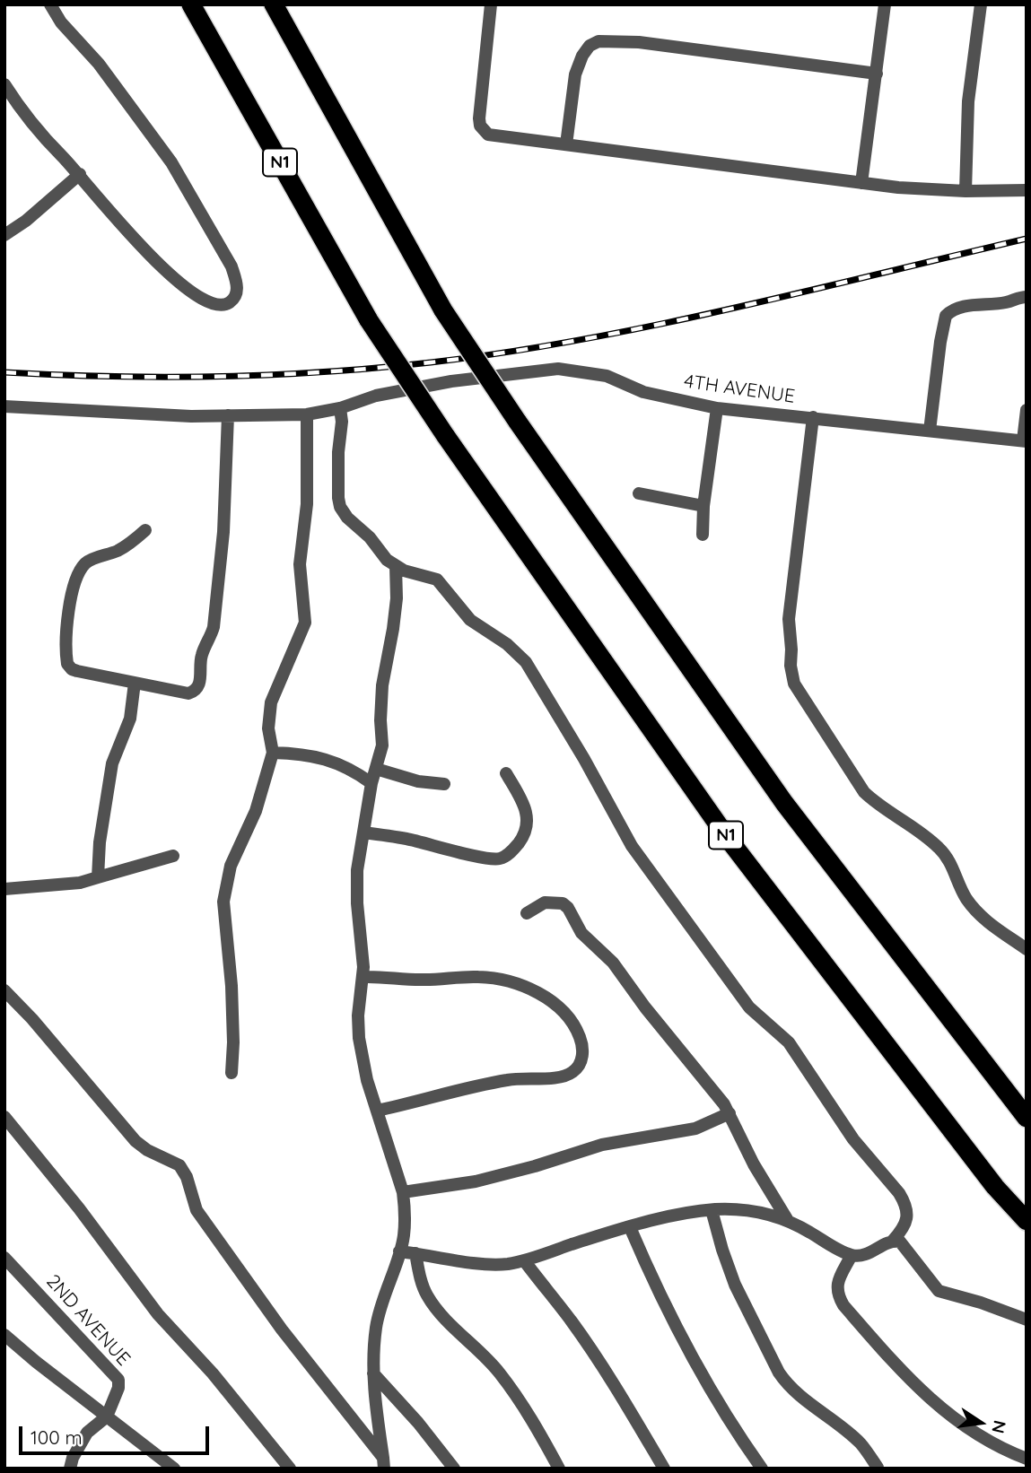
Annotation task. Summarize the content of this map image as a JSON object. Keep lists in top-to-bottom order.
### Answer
{
  "streets": {
    "highway": ["N1"],
    "street": ["4TH AVENUE", "2ND AVENUE"]
  },
  "scale_bar": "100 m",
  "north": "right"
}
